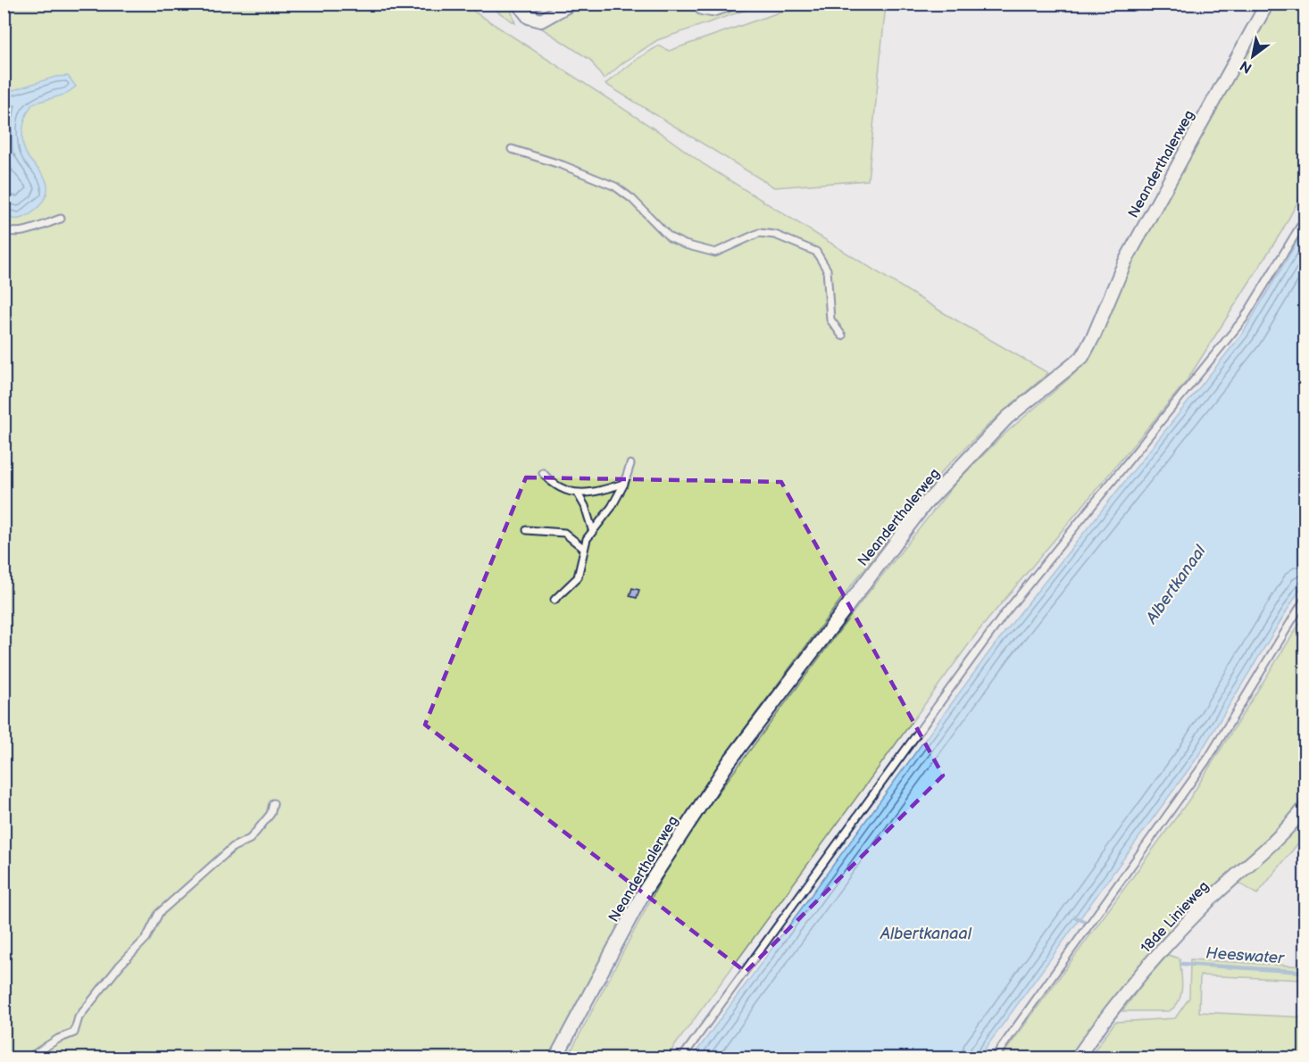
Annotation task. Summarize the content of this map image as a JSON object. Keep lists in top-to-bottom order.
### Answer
{
  "streets": {
    "street": ["Neanderthalerweg", "18de Linieweg"]
  },
  "water": ["Albertkanaal", "Heeswater"],
  "north": "bottom left"
}
